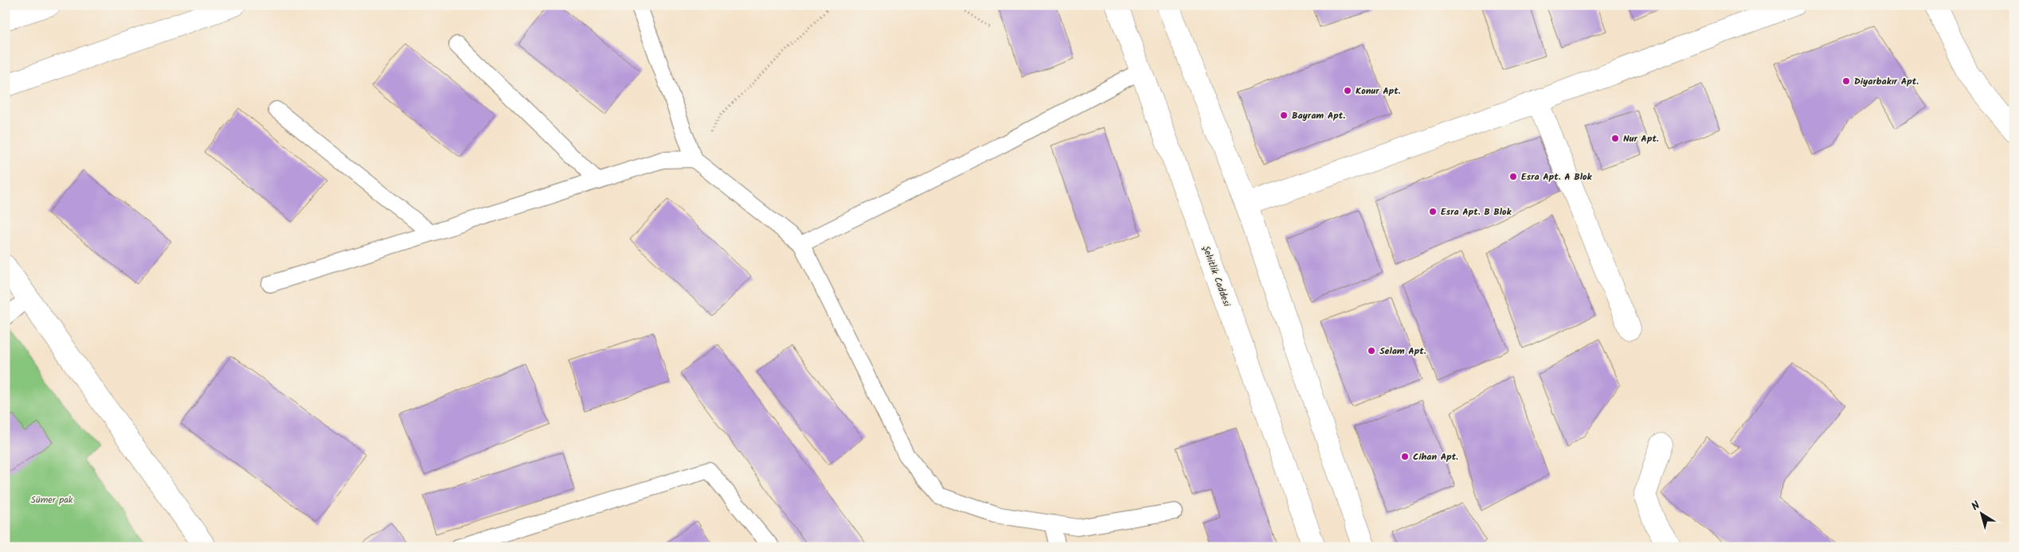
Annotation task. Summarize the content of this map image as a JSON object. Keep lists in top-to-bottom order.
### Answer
{
  "streets": {
    "street": ["Şehitlik Caddesi"]
  },
  "parks": ["Sümer pak"],
  "places": [
    "Diyarbakır Apt.",
    "Konur Apt.",
    "Bayram Apt.",
    "Nur Apt.",
    "Esra Apt. A Blok",
    "Esra Apt. B Blok",
    "Selam Apt.",
    "Cihan Apt."
  ],
  "north": "top left"
}
